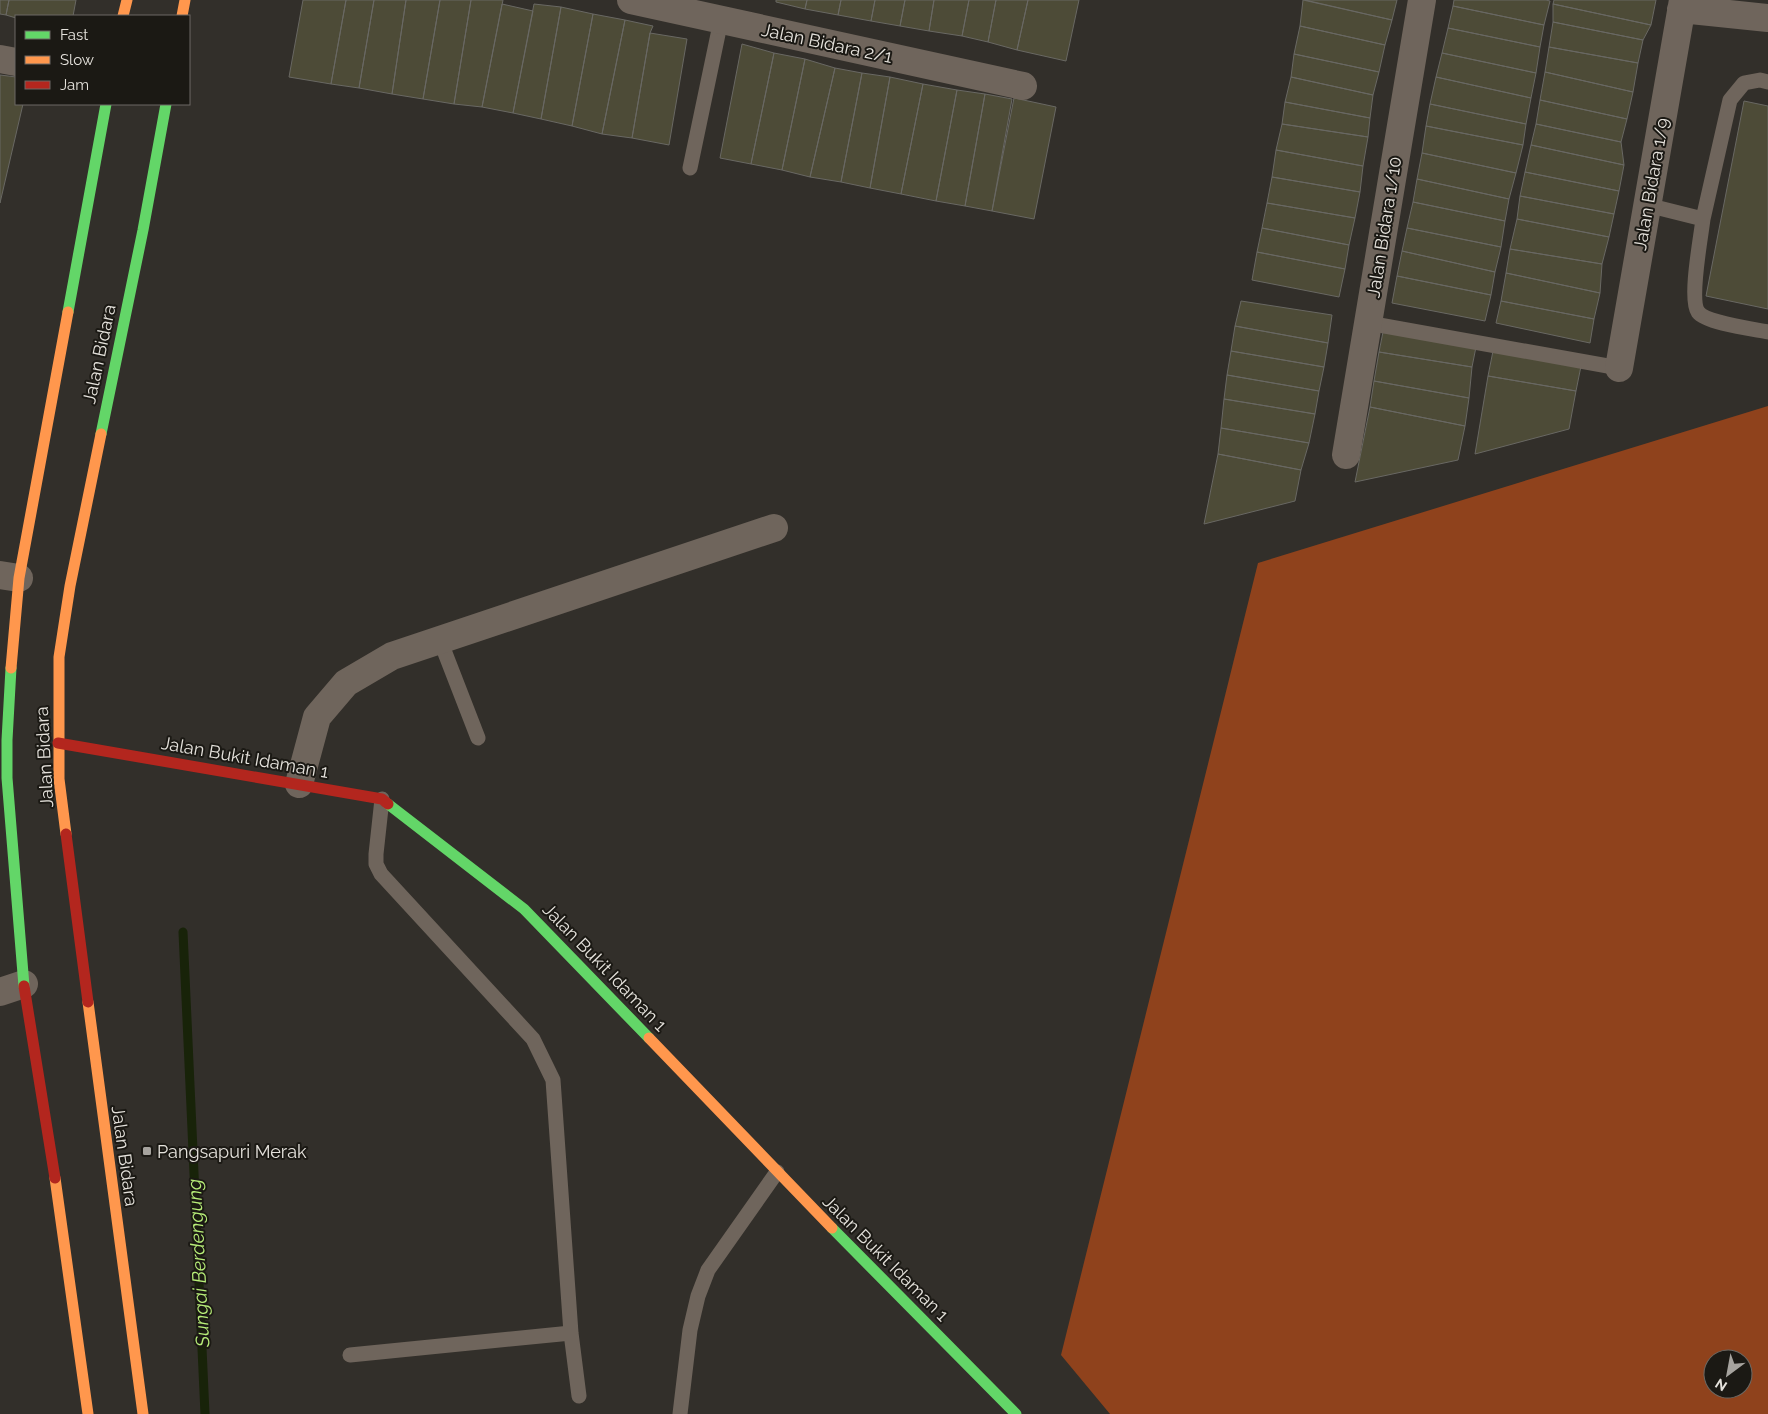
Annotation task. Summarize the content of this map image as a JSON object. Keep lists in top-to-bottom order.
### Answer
{
  "streets": {
    "main road": ["Jalan Bidara", "Jalan Bukit Idaman 1"],
    "street": ["Jalan Bidara 2/1", "Jalan Bidara 1/9", "Jalan Bidara 1/10"]
  },
  "crossings": [
    ["Jalan Bidara", "Jalan Bukit Idaman 1"]
  ],
  "water": ["Sungai Berdengung"],
  "places": {
    "transit": ["Pangsapuri Merak"]
  },
  "legend": ["Fast", "Slow", "Jam"],
  "north": "bottom left"
}
